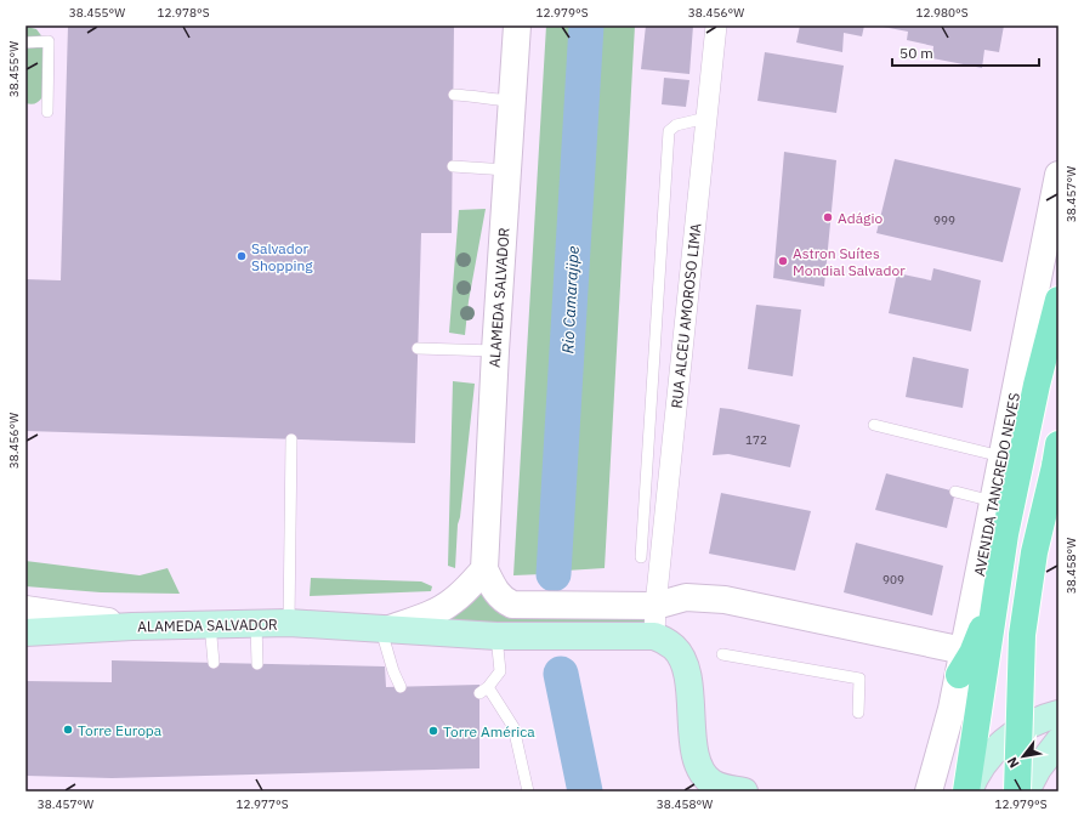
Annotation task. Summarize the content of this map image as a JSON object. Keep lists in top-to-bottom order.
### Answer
{
  "streets": {
    "main road": ["ALAMEDA SALVADOR"],
    "street": ["RUA ALCEU AMOROSO LIMA", "AVENIDA TANCREDO NEVES"]
  },
  "crossings": [
    ["ALAMEDA SALVADOR", "RUA ALCEU AMOROSO LIMA"]
  ],
  "water": ["Rio Camarajipe"],
  "places": [
    "Adágio",
    "Salvador Shopping",
    "Astron Suítes Mondial Salvador",
    "Torre Europa",
    "Torre América"
  ],
  "house_numbers": ["999", "172", "909"],
  "scale_bar": "50 m",
  "north": "bottom left",
  "coordinates": [
    "38.455°W",
    "12.978°S",
    "12.979°S",
    "38.456°W",
    "12.980°S",
    "38.457°W",
    "38.458°W",
    "12.977°S"
  ]
}
